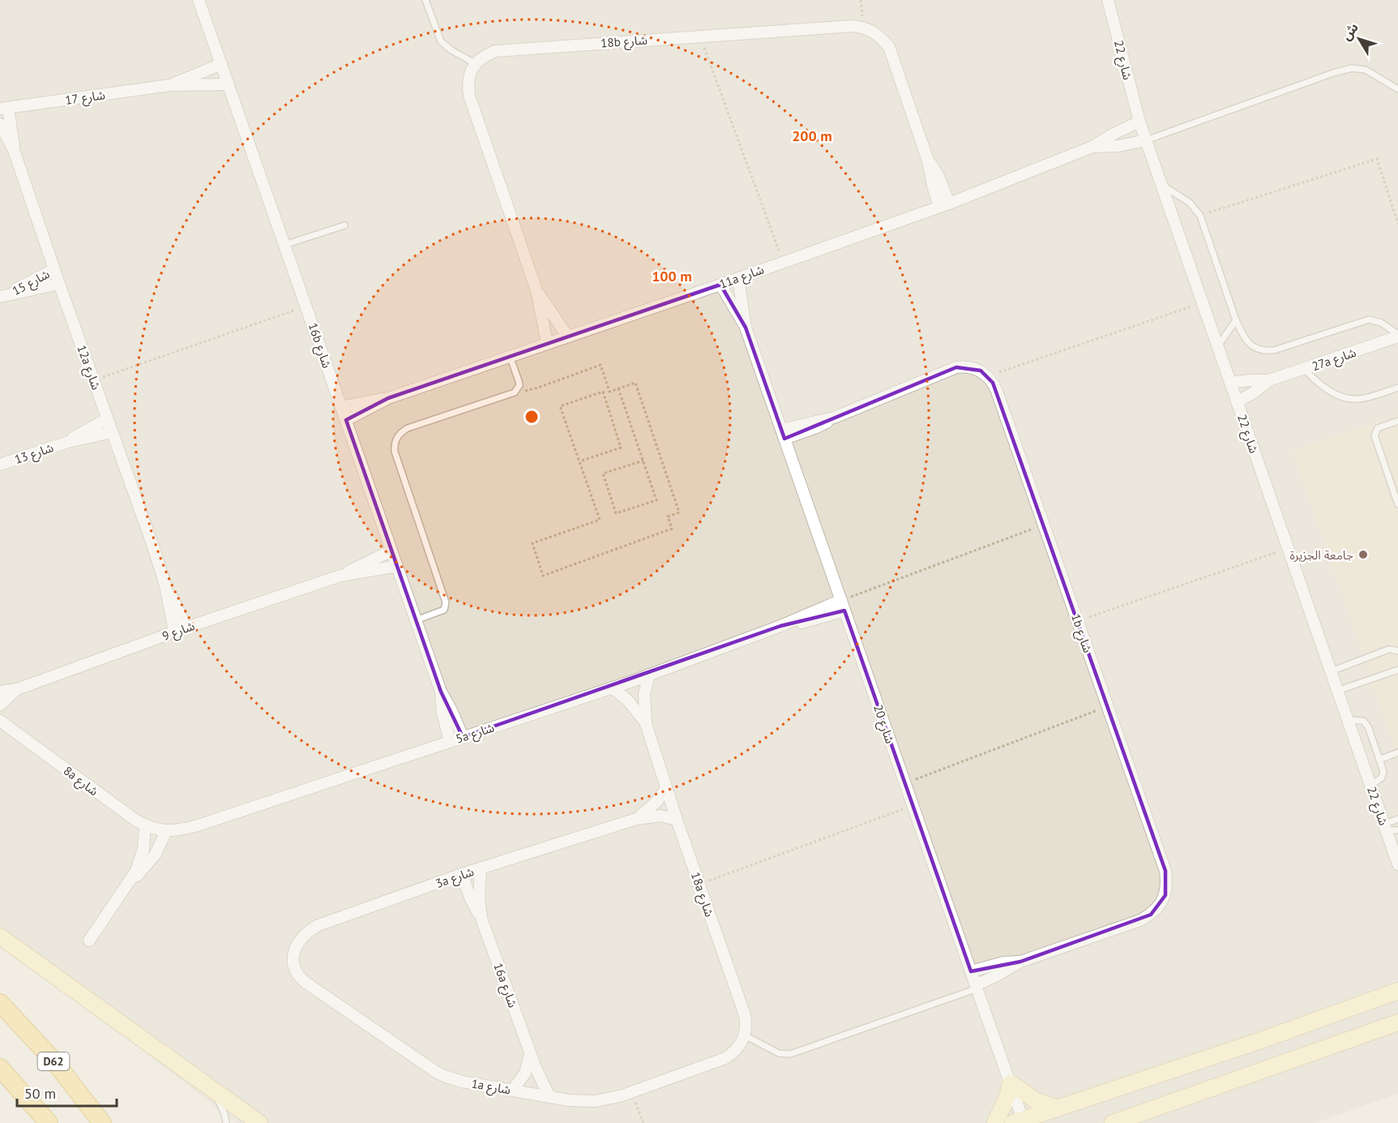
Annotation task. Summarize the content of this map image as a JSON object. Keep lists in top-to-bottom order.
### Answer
{
  "streets": {
    "main road": ["D62"],
    "street": [
      "18b شارع",
      "شارع 22",
      "شارع 17",
      "11a شارع",
      "شارع 15",
      "16b شارع",
      "27a شارع",
      "12a شارع",
      "شارع 13",
      "شارع 9",
      "1b شارع",
      "شارع 20",
      "5a شارع",
      "8a شارع",
      "3a شارع",
      "18a شارع",
      "16a شارع",
      "1a شارع"
    ]
  },
  "crossings": [
    ["شارع 22", "11a شارع"],
    ["شارع 22", "27a شارع"],
    ["شارع 17", "16b شارع"],
    ["شارع 17", "12a شارع"],
    ["11a شارع", "16b شارع"],
    ["11a شارع", "شارع 20"],
    ["شارع 15", "12a شارع"],
    ["16b شارع", "شارع 9"],
    ["16b شارع", "5a شارع"],
    ["12a شارع", "شارع 13"],
    ["12a شارع", "شارع 9"],
    ["1b شارع", "شارع 20"],
    ["شارع 20", "5a شارع"],
    ["5a شارع", "8a شارع"],
    ["5a شارع", "18a شارع"],
    ["3a شارع", "18a شارع"],
    ["3a شارع", "16a شارع"],
    ["3a شارع", "1a شارع"],
    ["18a شارع", "1a شارع"],
    ["16a شارع", "1a شارع"]
  ],
  "places": ["جامعة الجزيرة"],
  "scale_bar": "50 m",
  "north": "top left",
  "rings": ["200 m", "100 m"]
}
